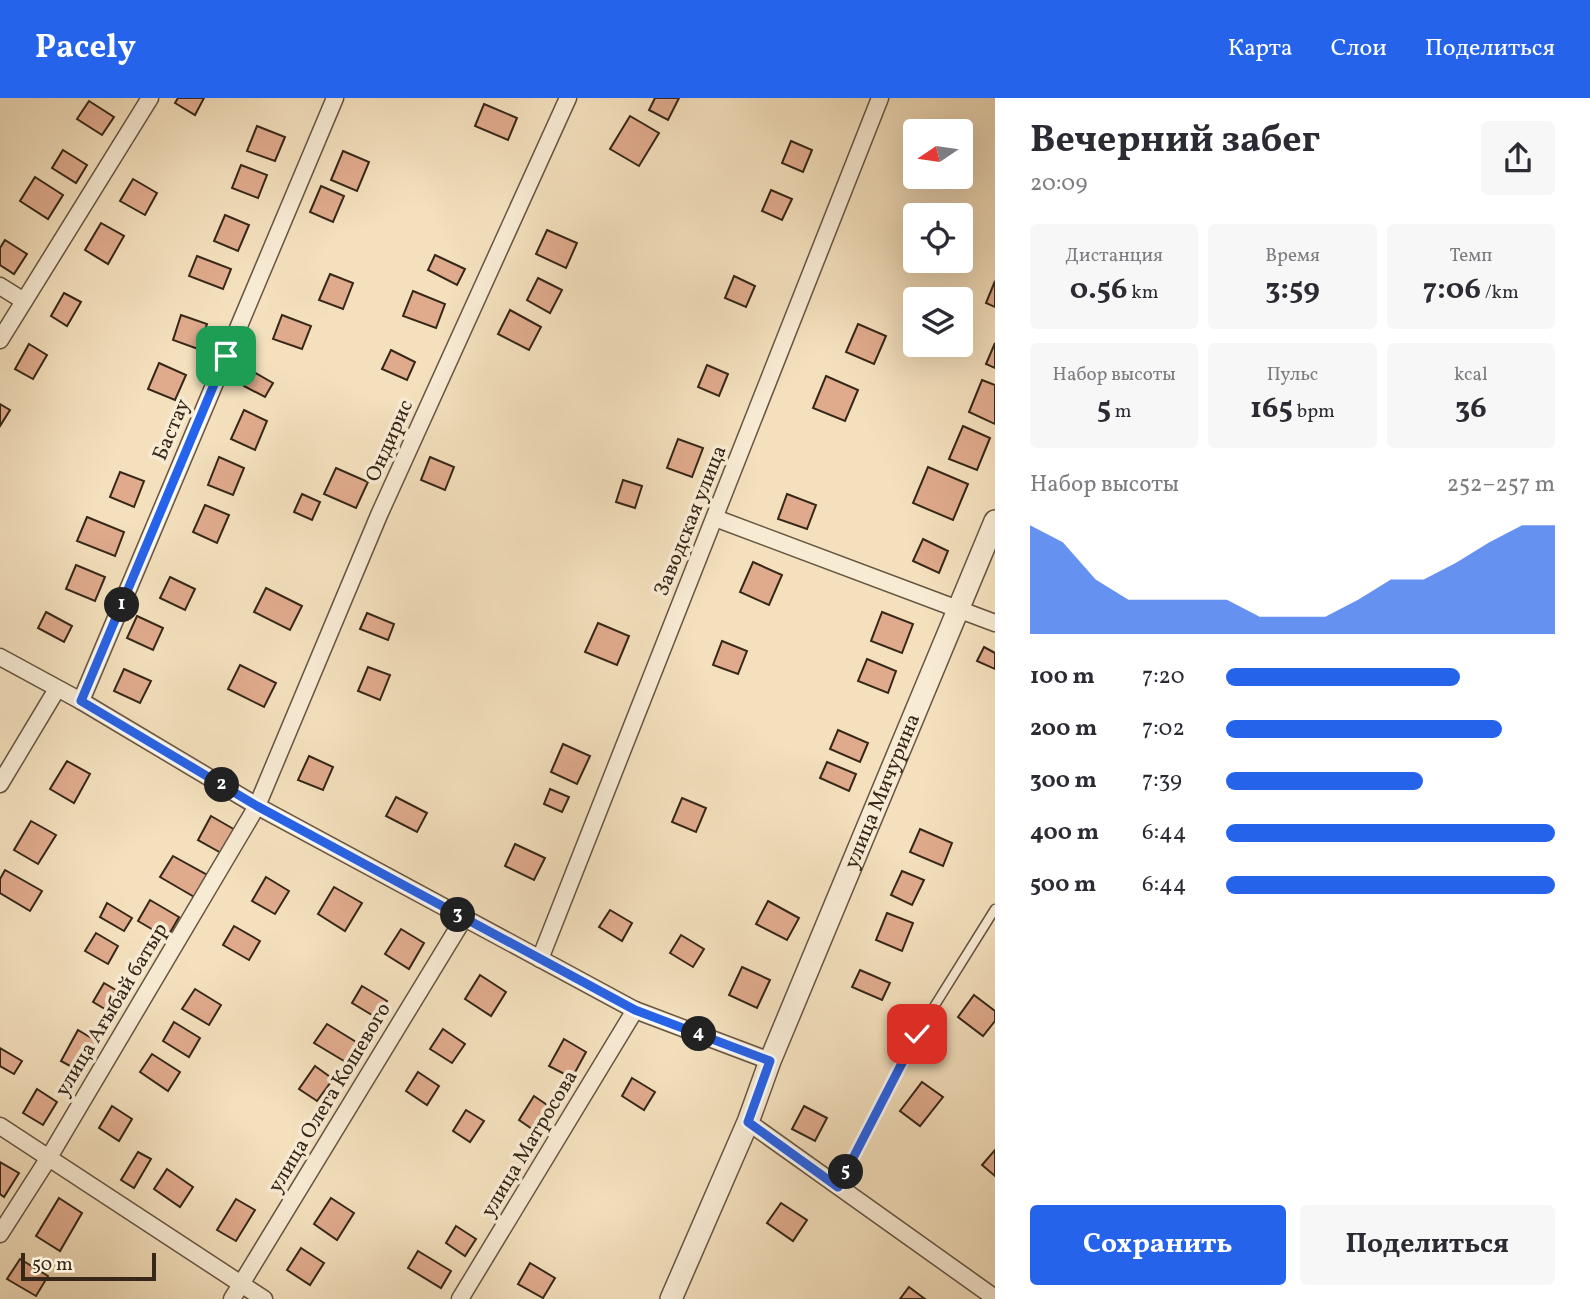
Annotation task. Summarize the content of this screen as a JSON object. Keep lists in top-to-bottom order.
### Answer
{
  "streets": {
    "street": [
      "Бастау",
      "Ондирис",
      "Заводская улица",
      "улица Мичурина",
      "улица Ағыбай батыр",
      "улица Олега Кошевого",
      "улица Матросова"
    ]
  },
  "crossings": [
    ["Ондирис", "улица Ағыбай батыр"]
  ],
  "scale_bar": "50 m",
  "north": "left",
  "page": {
    "header": "Pacely",
    "nav": ["Карта", "Слои", "Поделиться"],
    "heading": ["Вечерний забег", "20:09"],
    "stats": [
      ["Дистанция", "0.56 km"],
      ["Время", "3:59"],
      ["Темп", "7:06 /km"],
      ["Набор высоты", "5 m"],
      ["Пульс", "165 bpm"],
      ["kcal", "36"]
    ],
    "chart": ["Набор высоты", "252–257 m"],
    "pins": [
      "1",
      "2",
      "3",
      "4",
      "5"
    ],
    "list": [
      {
        "name": "100 m",
        "note": "7:20"
      },
      {
        "name": "200 m",
        "note": "7:02"
      },
      {
        "name": "300 m",
        "note": "7:39"
      },
      {
        "name": "400 m",
        "note": "6:44"
      },
      {
        "name": "500 m",
        "note": "6:44"
      }
    ],
    "buttons": ["Сохранить", "Поделиться"],
    "scale": "50 m"
  }
}
